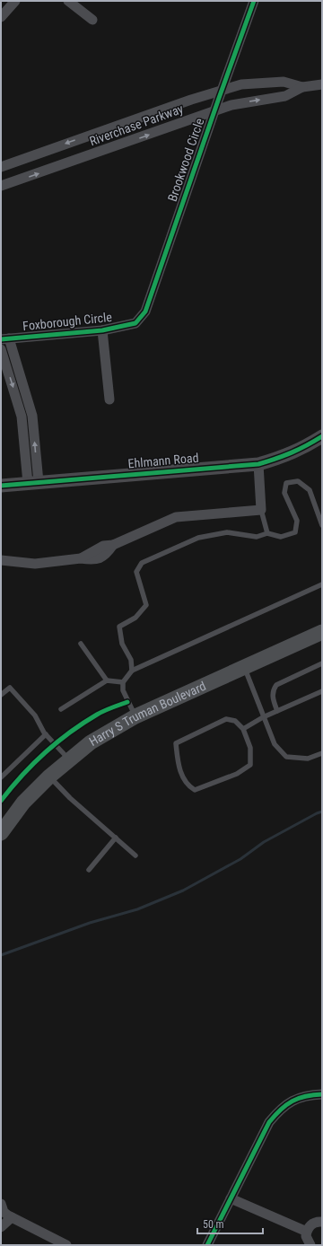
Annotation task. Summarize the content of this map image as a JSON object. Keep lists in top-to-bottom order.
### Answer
{
  "streets": {
    "main road": ["Harry S Truman Boulevard"],
    "street": [
      "Riverchase Parkway",
      "Brookwood Circle",
      "Foxborough Circle",
      "Ehlmann Road"
    ]
  },
  "crossings": [
    ["Riverchase Parkway", "Brookwood Circle"],
    ["Brookwood Circle", "Foxborough Circle"]
  ],
  "scale_bar": "50 m"
}
